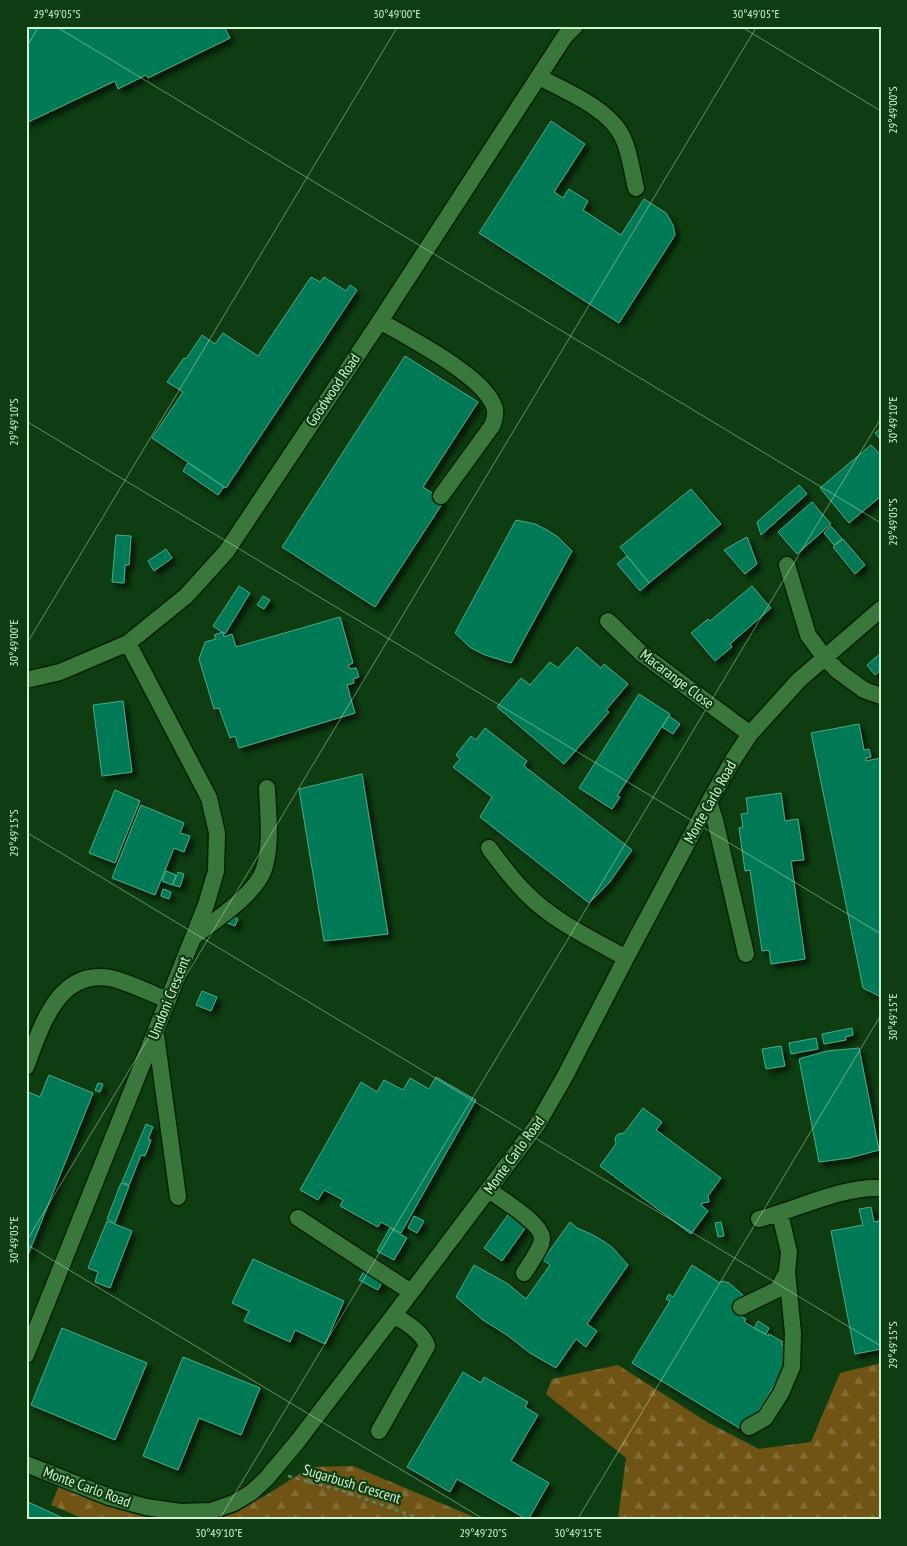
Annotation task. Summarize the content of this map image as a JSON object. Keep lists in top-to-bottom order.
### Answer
{
  "streets": {
    "street": [
      "Goodwood Road",
      "Macarange Close",
      "Monte Carlo Road",
      "Umdoni Crescent"
    ],
    "path": ["Sugarbush Crescent"]
  },
  "crossings": [
    ["Goodwood Road", "Umdoni Crescent"],
    ["Macarange Close", "Monte Carlo Road"],
    ["Monte Carlo Road", "Sugarbush Crescent"]
  ],
  "coordinates": [
    "29°49'05\"S",
    "30°49'00\"E",
    "30°49'05\"E",
    "29°49'00\"S",
    "30°49'10\"E",
    "29°49'10\"S",
    "29°49'15\"S",
    "30°49'15\"E",
    "29°49'20\"S"
  ]
}
